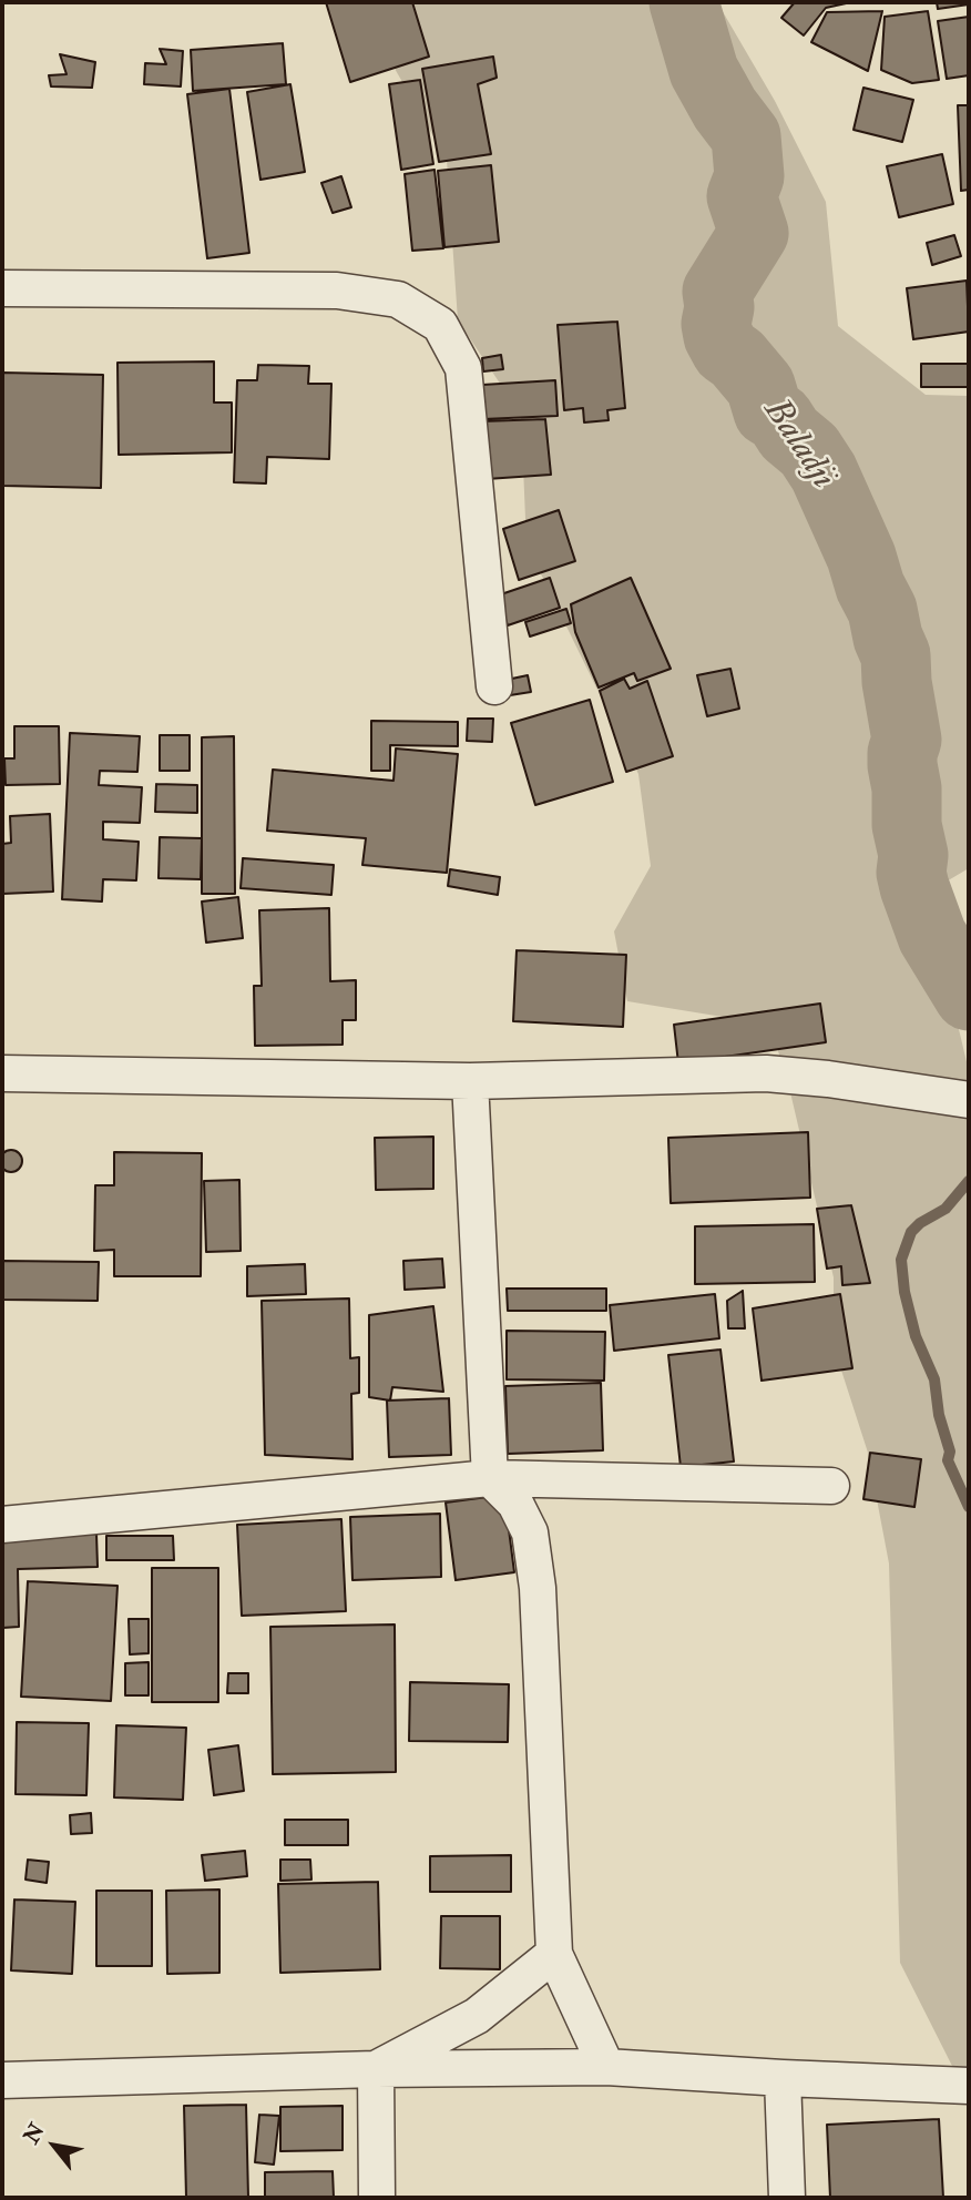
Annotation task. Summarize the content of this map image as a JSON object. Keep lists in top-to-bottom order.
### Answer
{
  "water": ["Baladji"],
  "north": "top left"
}
